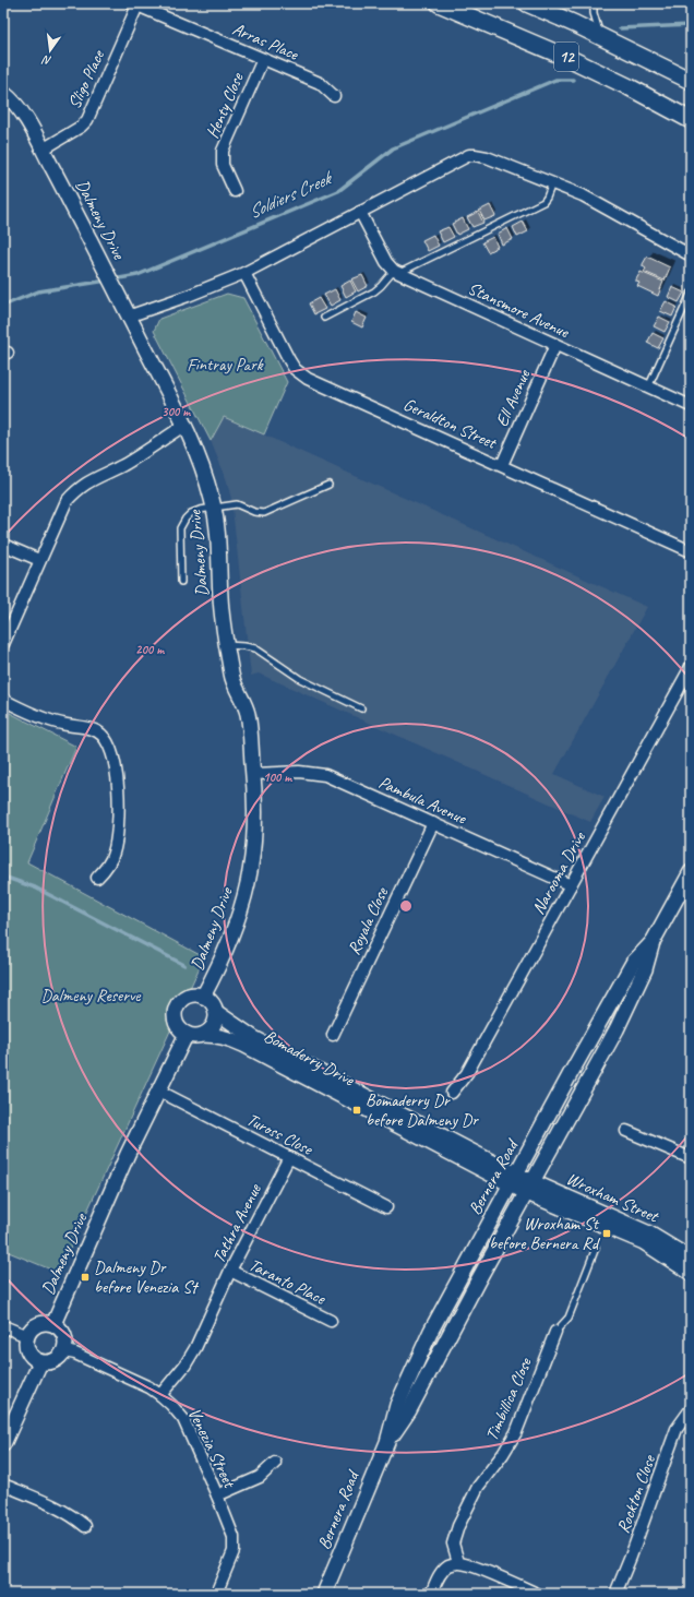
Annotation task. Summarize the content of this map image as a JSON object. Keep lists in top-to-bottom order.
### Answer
{
  "streets": {
    "main road": ["12"],
    "street": [
      "Arras Place",
      "Sligo Place",
      "Henty Close",
      "Dalmeny Drive",
      "Stansmore Avenue",
      "Ell Avenue",
      "Geraldton Street",
      "Pambula Avenue",
      "Narooma Drive",
      "Royala Close",
      "Bomaderry Drive",
      "Tuross Close",
      "Bernera Road",
      "Wroxham Street",
      "Tathra Avenue",
      "Taranto Place",
      "Timbillica Close",
      "Venezia Street",
      "Rockton Close"
    ]
  },
  "crossings": [
    ["Arras Place", "Sligo Place"],
    ["Arras Place", "Henty Close"],
    ["Sligo Place", "Dalmeny Drive"],
    ["Dalmeny Drive", "Pambula Avenue"],
    ["Dalmeny Drive", "Bomaderry Drive"],
    ["Dalmeny Drive", "Tuross Close"],
    ["Dalmeny Drive", "Venezia Street"],
    ["Stansmore Avenue", "Ell Avenue"],
    ["Ell Avenue", "Geraldton Street"],
    ["Pambula Avenue", "Narooma Drive"],
    ["Pambula Avenue", "Royala Close"],
    ["Bomaderry Drive", "Bernera Road"],
    ["Bomaderry Drive", "Wroxham Street"],
    ["Tuross Close", "Tathra Avenue"],
    ["Bernera Road", "Wroxham Street"],
    ["Tathra Avenue", "Taranto Place"],
    ["Tathra Avenue", "Venezia Street"]
  ],
  "water": ["Soldiers Creek"],
  "parks": ["Fintray Park", "Dalmeny Reserve"],
  "places": {
    "transit": ["Bomaderry Dr before Dalmeny Dr", "Wroxham St before Bernera Rd", "Dalmeny Dr before Venezia St"]
  },
  "north": "bottom",
  "rings": ["300 m", "200 m", "100 m"]
}
